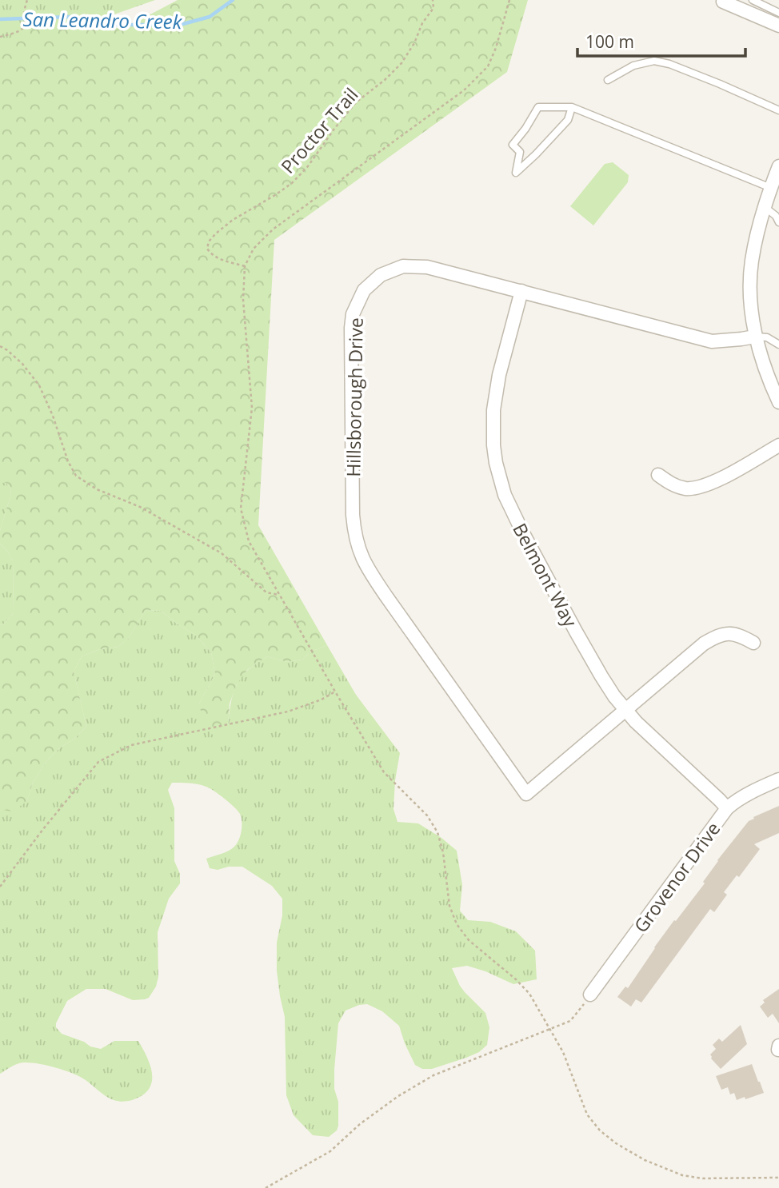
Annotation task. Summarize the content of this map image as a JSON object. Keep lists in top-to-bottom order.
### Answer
{
  "streets": {
    "street": ["Hillsborough Drive", "Belmont Way", "Grovenor Drive"],
    "path": ["Proctor Trail"]
  },
  "crossings": [
    ["Hillsborough Drive", "Belmont Way"],
    ["Belmont Way", "Grovenor Drive"]
  ],
  "water": ["San Leandro Creek"],
  "scale_bar": "100 m"
}
